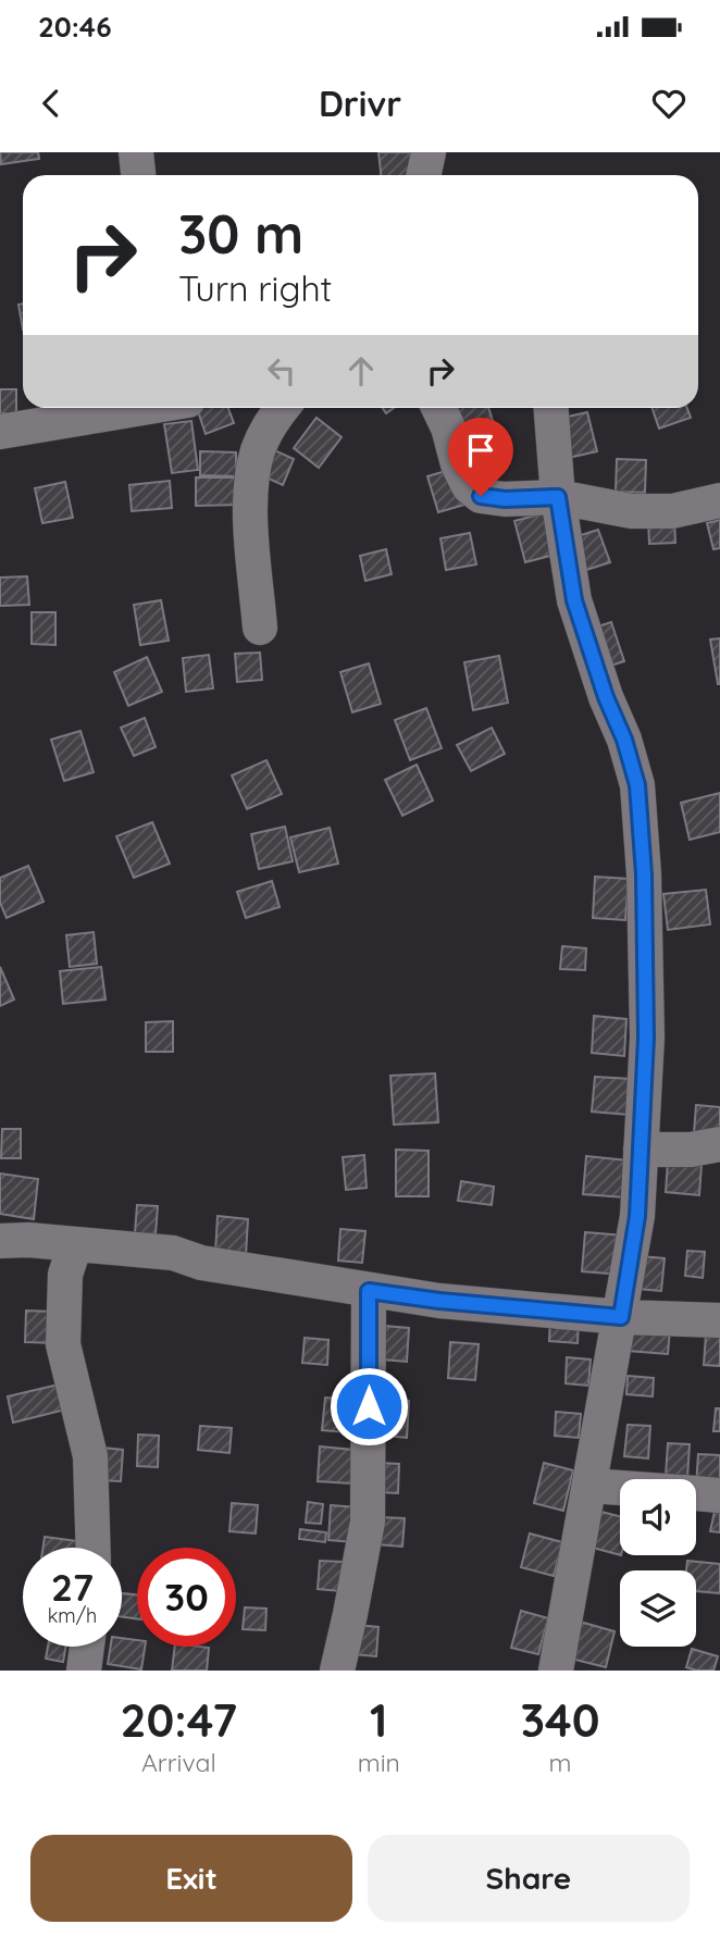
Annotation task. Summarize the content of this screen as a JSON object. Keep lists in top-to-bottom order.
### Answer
{
  "page": {
    "status": "20:46",
    "header": "Drivr",
    "turn": ["30 m", "Turn right"],
    "speed": "27 km/h",
    "limit": "30",
    "eta": [
      "20:47",
      "Arrival",
      "1",
      "min",
      "340",
      "m"
    ],
    "buttons": ["Exit", "Share"]
  }
}
